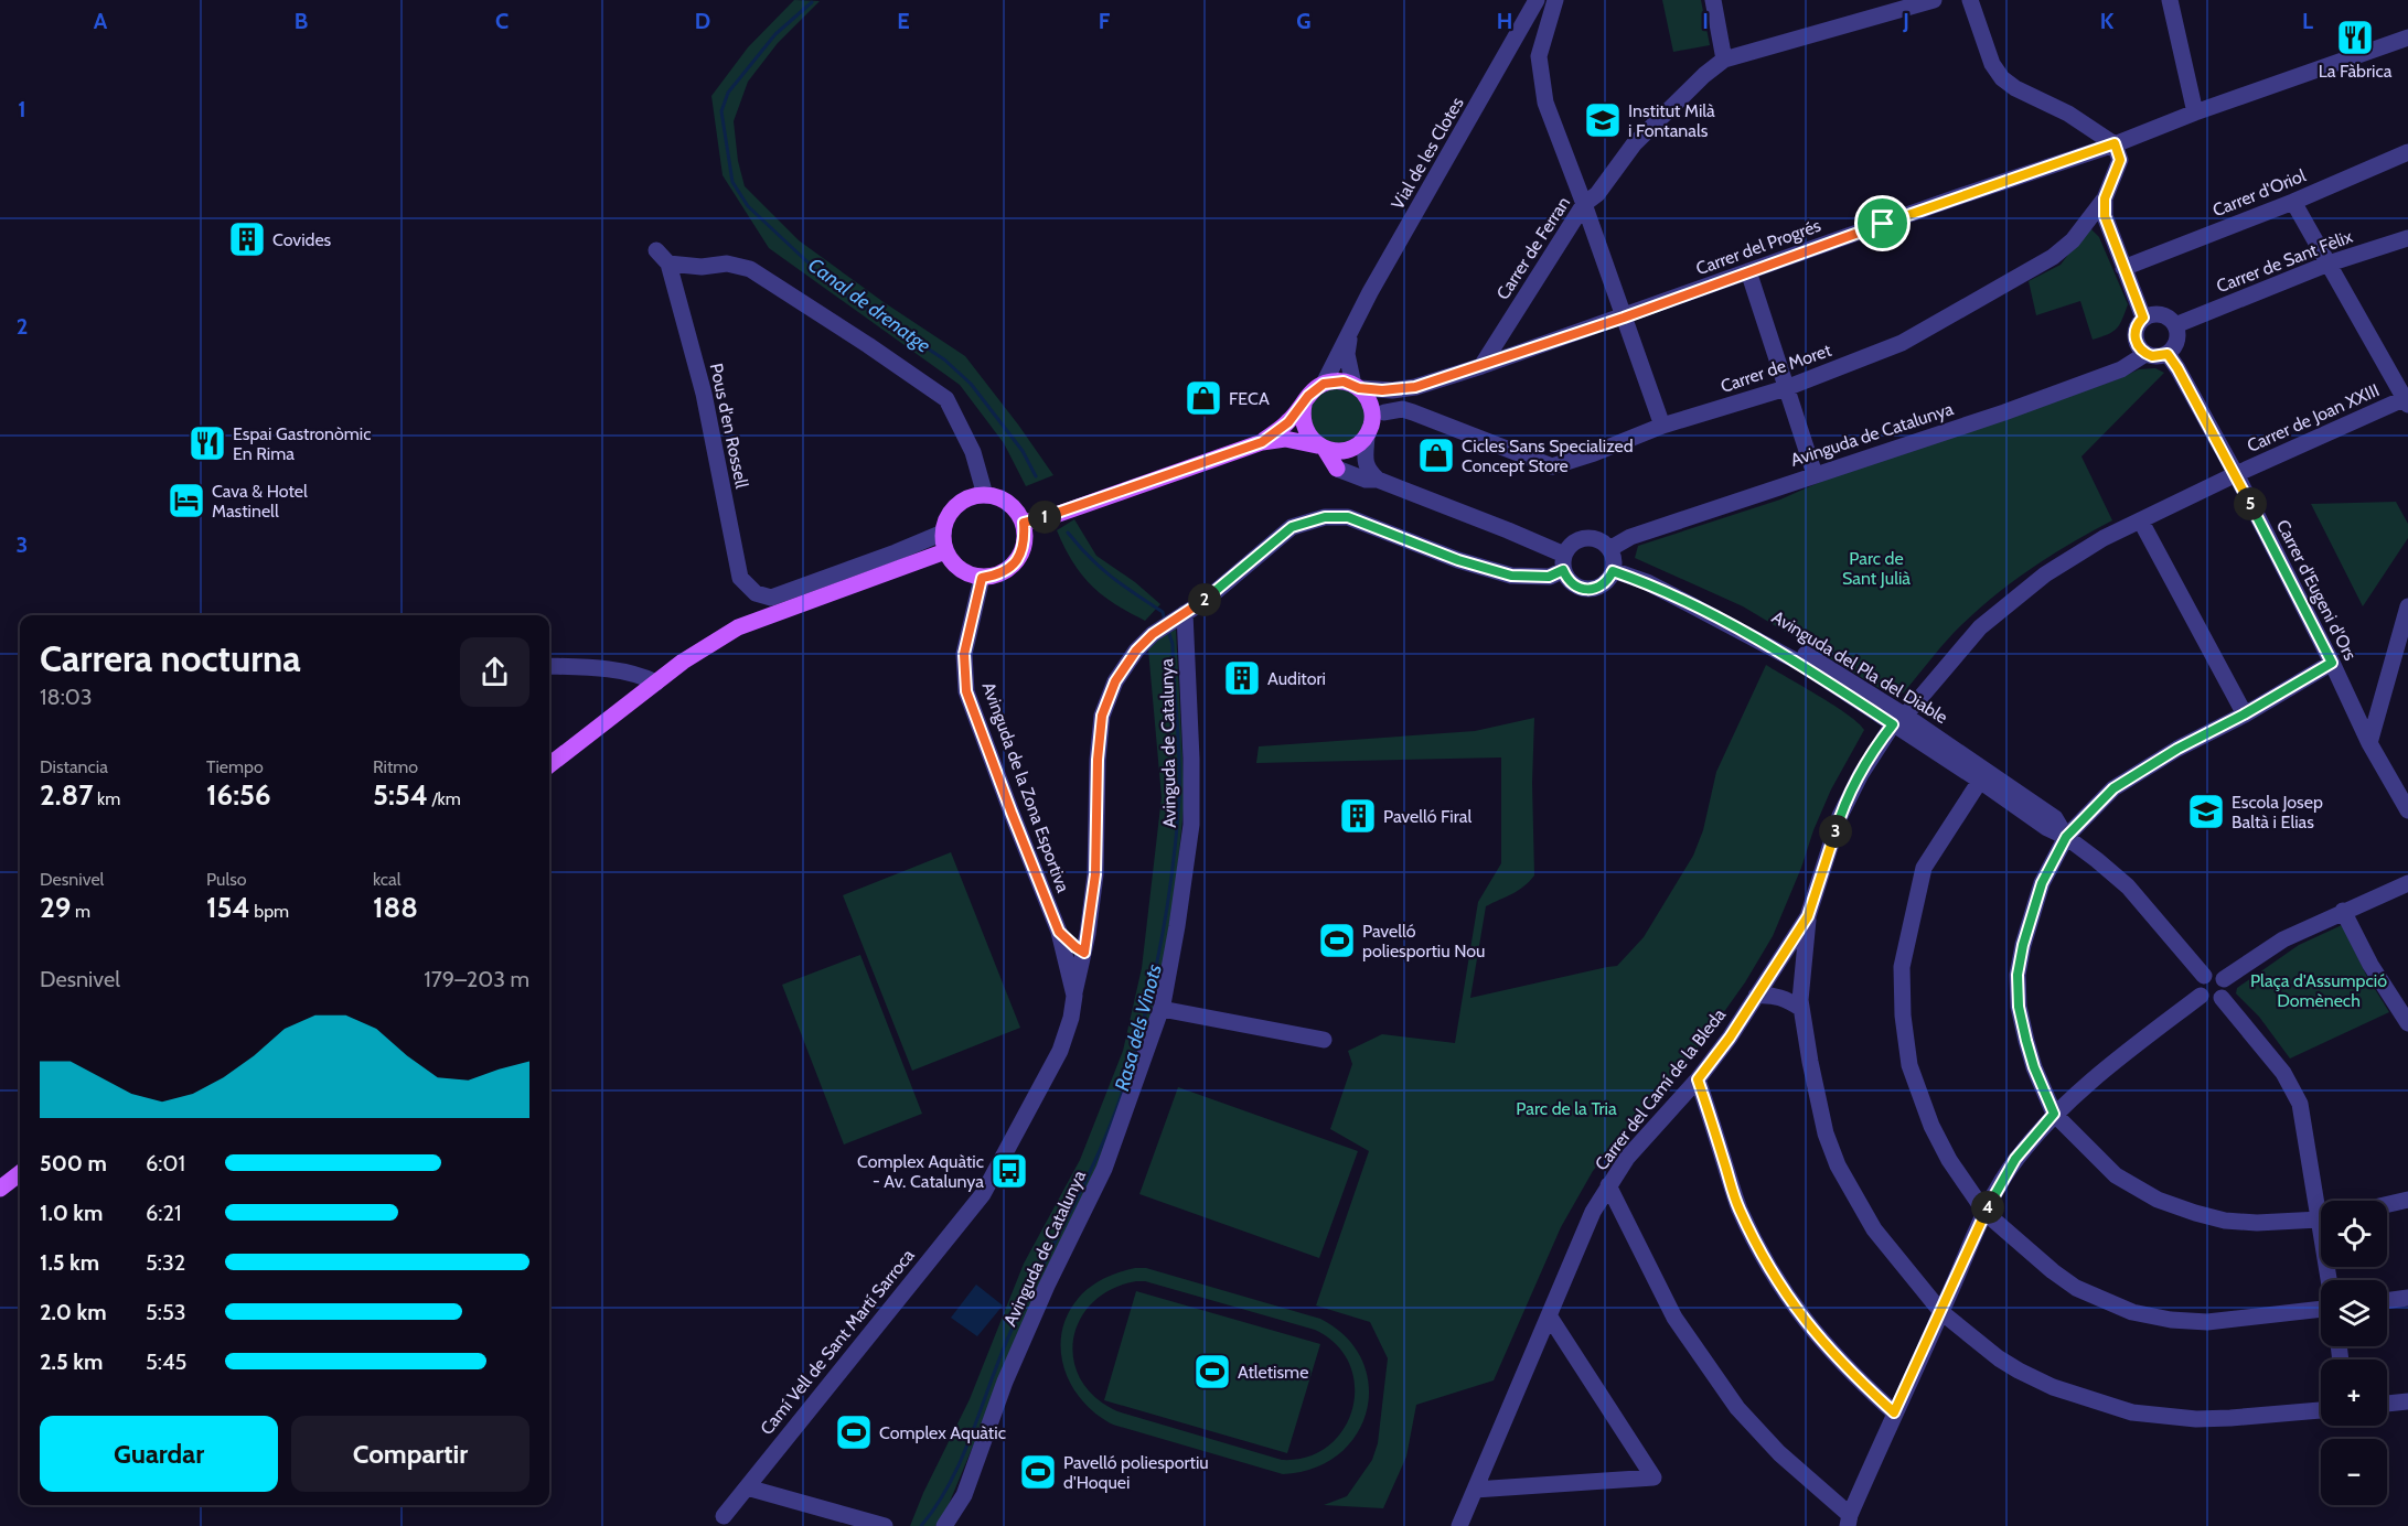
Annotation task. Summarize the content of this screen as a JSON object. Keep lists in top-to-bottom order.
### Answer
{
  "streets": {
    "street": [
      "Vial de les Clotes",
      "Carrer d'Oriol",
      "Carrer del Progrés",
      "Carrer de Ferran",
      "Carrer de Sant Fèlix",
      "Carrer de Moret",
      "Carrer de Joan XXIII",
      "Pous d'en Rossell",
      "Avinguda de Catalunya",
      "Carrer d'Eugeni d'Ors",
      "Avinguda del Pla del Diable",
      "Avinguda de la Zona Esportiva",
      "Carrer del Camí de la Bleda",
      "Camí Vell de Sant Martí Sarroca"
    ]
  },
  "crossings": [
    ["Vial de les Clotes", "Carrer del Progrés"],
    ["Carrer del Progrés", "Carrer de Ferran"],
    ["Carrer del Progrés", "Carrer de Moret"],
    ["Carrer de Sant Fèlix", "Avinguda de Catalunya"],
    ["Carrer de Sant Fèlix", "Carrer d'Eugeni d'Ors"],
    ["Carrer de Joan XXIII", "Carrer d'Eugeni d'Ors"],
    ["Carrer de Joan XXIII", "Carrer del Camí de la Bleda"],
    ["Pous d'en Rossell", "Avinguda de la Zona Esportiva"],
    ["Avinguda de Catalunya", "Carrer d'Eugeni d'Ors"],
    ["Avinguda de Catalunya", "Avinguda del Pla del Diable"],
    ["Avinguda del Pla del Diable", "Carrer del Camí de la Bleda"],
    ["Avinguda de la Zona Esportiva", "Camí Vell de Sant Martí Sarroca"]
  ],
  "water": ["Canal de drenatge", "Rasa dels Vinots"],
  "parks": ["Parc de Sant Julià", "Plaça d'Assumpció Domènech", "Parc de la Tria"],
  "places": {
    "restaurant": ["La Fàbrica", "Espai Gastronòmic En Rima"],
    "school or university": ["Institut Milà i Fontanals", "Escola Josep Baltà i Elias"],
    "building": ["Covides", "Auditori", "Pavelló Firal"],
    "shop": ["FECA", "Cicles Sans Specialized Concept Store"],
    "hotel": ["Cava & Hotel Mastinell"],
    "sports": [
      "Pavelló poliesportiu Nou",
      "Atletisme",
      "Complex Aquàtic",
      "Pavelló poliesportiu d'Hoquei"
    ],
    "bus stop": ["Complex Aquàtic - Av. Catalunya"]
  },
  "page": {
    "pins": [
      "5",
      "1",
      "2",
      "3",
      "4"
    ],
    "heading": ["Carrera nocturna", "18:03"],
    "stats": [
      ["Distancia", "2.87 km"],
      ["Tiempo", "16:56"],
      ["Ritmo", "5:54 /km"],
      ["Desnivel", "29 m"],
      ["Pulso", "154 bpm"],
      ["kcal", "188"]
    ],
    "chart": ["Desnivel", "179–203 m"],
    "list": [
      {
        "name": "500 m",
        "note": "6:01"
      },
      {
        "name": "1.0 km",
        "note": "6:21"
      },
      {
        "name": "1.5 km",
        "note": "5:32"
      },
      {
        "name": "2.0 km",
        "note": "5:53"
      },
      {
        "name": "2.5 km",
        "note": "5:45"
      }
    ],
    "map_buttons": ["+", "−"],
    "buttons": ["Guardar", "Compartir"]
  },
  "grid": {
    "columns": [
      "A",
      "B",
      "C",
      "D",
      "E",
      "F",
      "G",
      "H",
      "I",
      "J",
      "K",
      "L"
    ],
    "rows": ["1", "2", "3"]
  }
}
